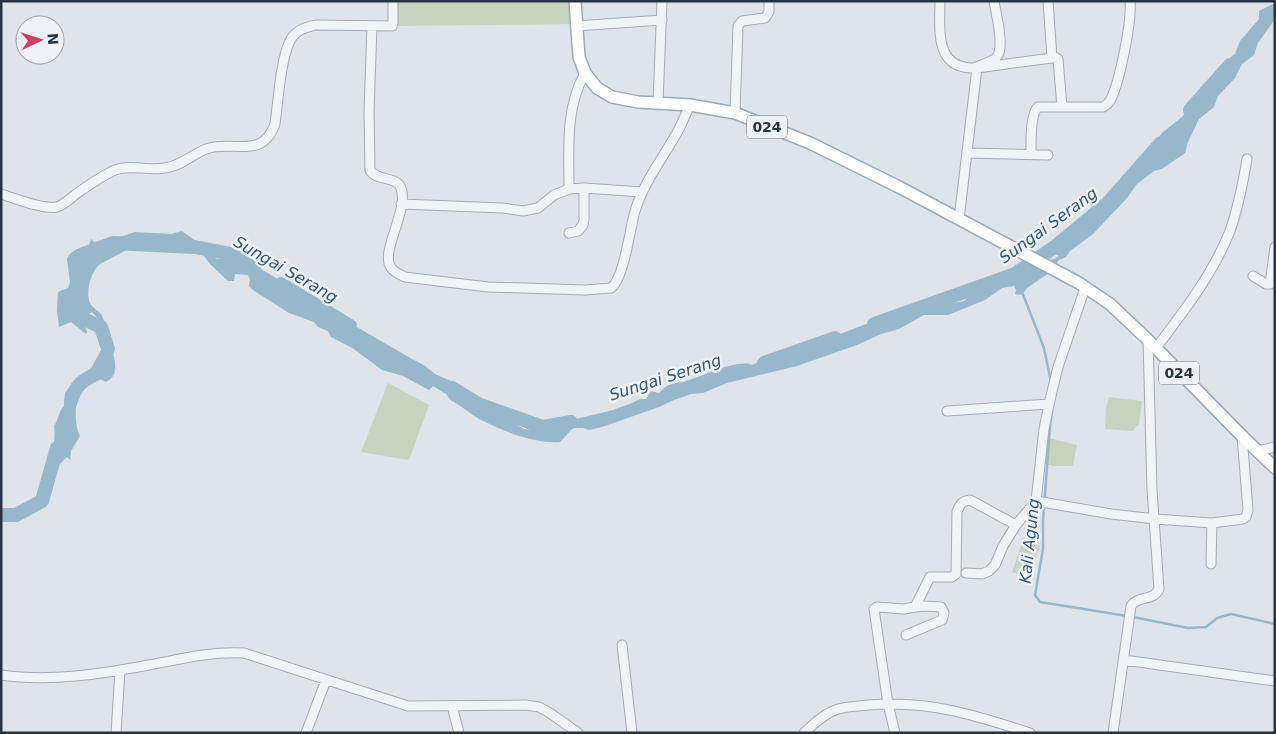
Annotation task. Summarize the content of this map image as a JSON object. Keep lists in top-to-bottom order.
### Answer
{
  "streets": {
    "main road": ["024"]
  },
  "water": ["Sungai Serang", "Kali Agung"],
  "north": "right"
}
